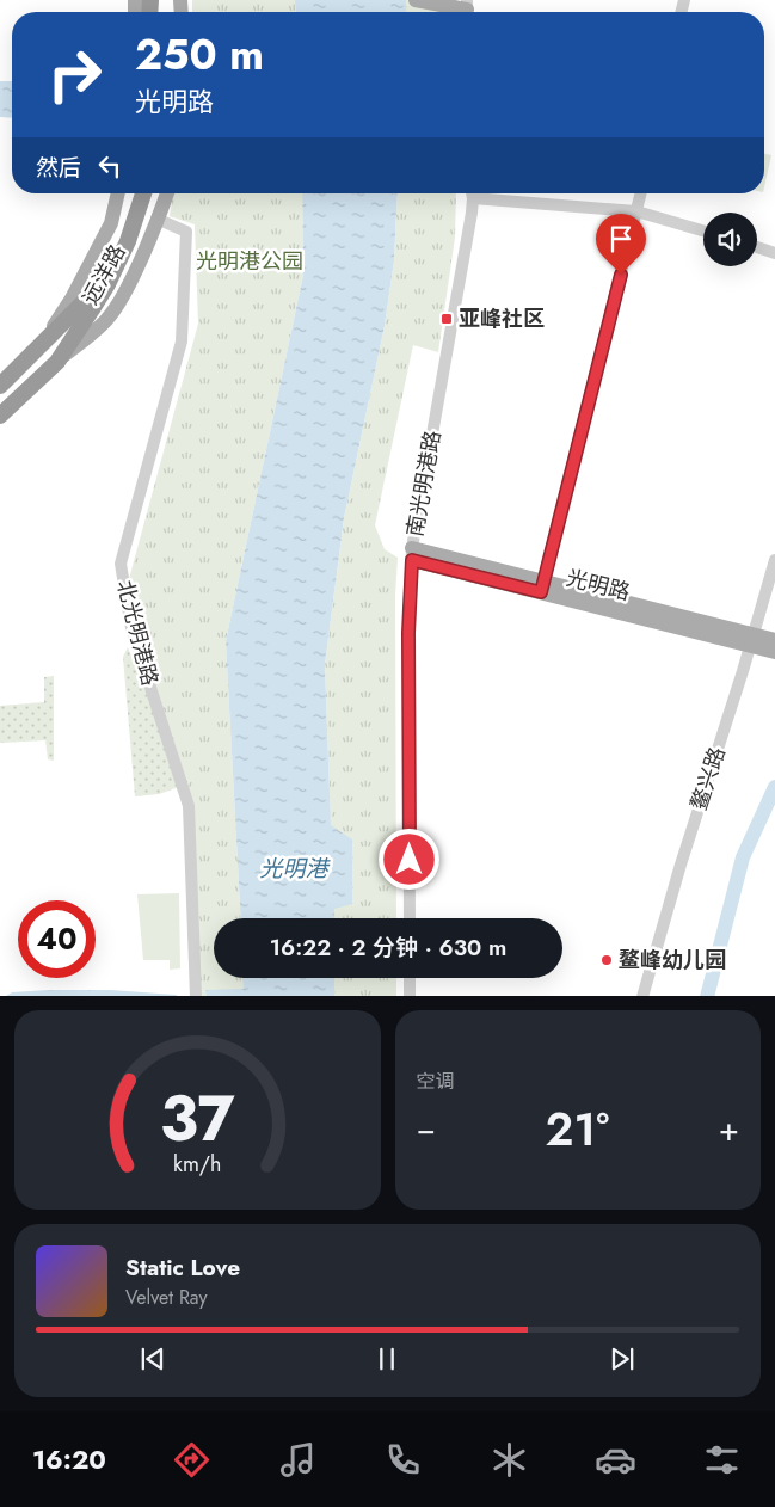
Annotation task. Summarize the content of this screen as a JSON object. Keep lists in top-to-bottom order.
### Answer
{
  "streets": {
    "highway": ["远洋路"],
    "main road": ["光明路"],
    "street": ["南光明港路", "北光明港路", "鳌兴路"]
  },
  "crossings": [
    ["远洋路", "北光明港路"],
    ["南光明港路", "光明路"],
    ["光明路", "鳌兴路"]
  ],
  "water": ["光明港"],
  "parks": ["光明港公园"],
  "places": {
    "transit": ["亚峰社区"],
    "other": ["鳌峰幼儿园"]
  },
  "page": {
    "turn": ["250 m", "光明路"],
    "then": "然后",
    "limit": "40",
    "trip": "16:22 · 2 分钟 · 630 m",
    "tile": "空调",
    "heat": ["−", "21°", "+"],
    "song": ["Static Love", "Velvet Ray"],
    "tabs": "16:20",
    "gauge": ["37", "km/h"]
  }
}
